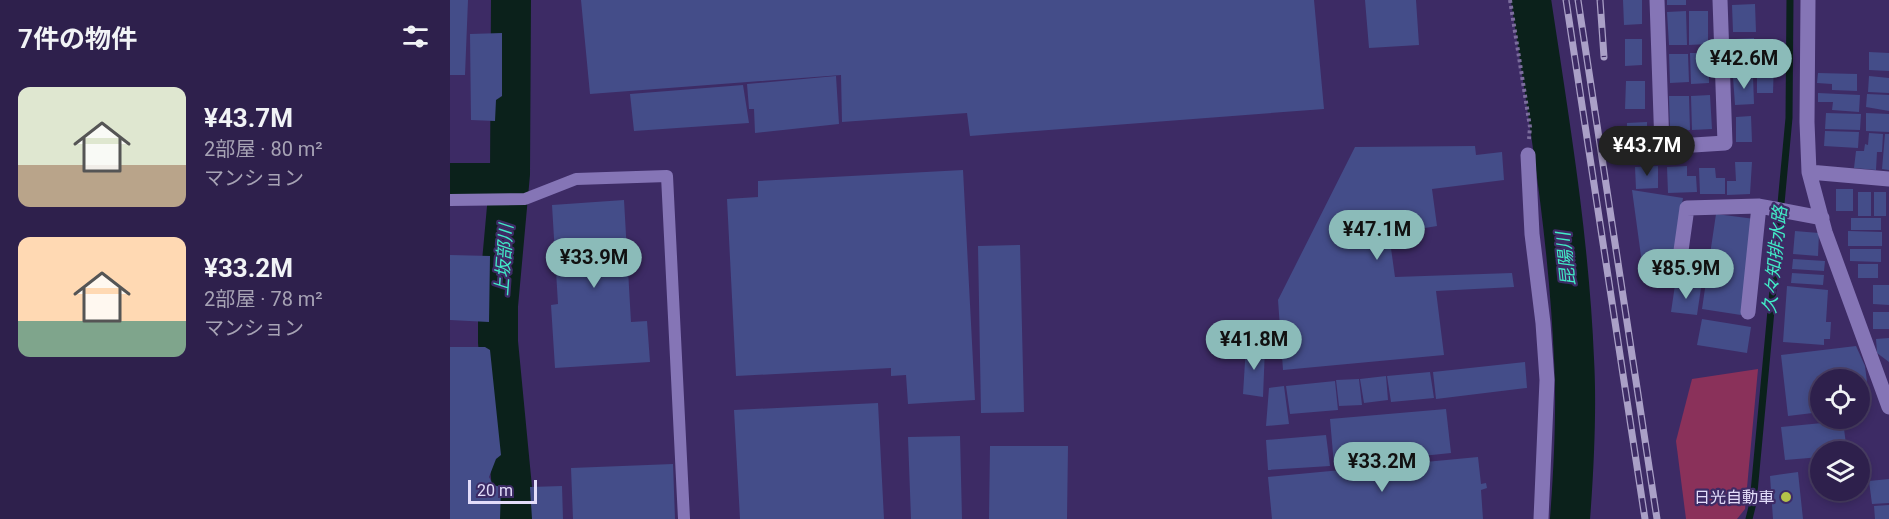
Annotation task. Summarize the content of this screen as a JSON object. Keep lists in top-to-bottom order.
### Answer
{
  "water": ["昆陽川", "上坂部川", "久々知排水路"],
  "places": ["日光自動車"],
  "scale_bar": "20 m",
  "page": {
    "heading": "7件の物件",
    "price": [
      "¥42.6M",
      "¥43.7M",
      "¥47.1M",
      "¥33.9M",
      "¥85.9M",
      "¥41.8M",
      "¥33.2M"
    ],
    "list": [
      {
        "name": "¥43.7M",
        "note": "2部屋 · 80 m² · マンション"
      },
      {
        "name": "¥33.2M",
        "note": "2部屋 · 78 m² · マンション"
      }
    ],
    "scale": "20 m"
  }
}
